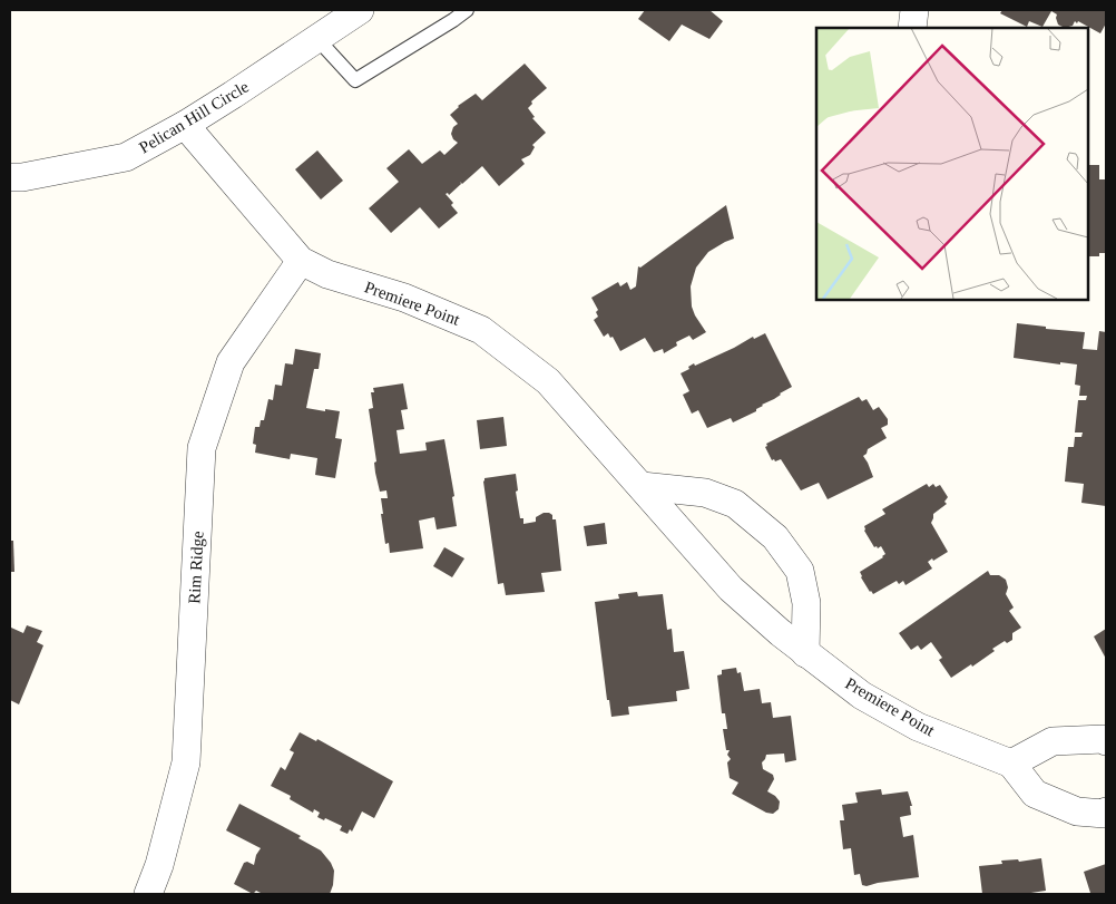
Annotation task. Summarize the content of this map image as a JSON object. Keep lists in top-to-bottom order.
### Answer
{
  "streets": {
    "street": ["Pelican Hill Circle", "Premiere Point", "Rim Ridge"]
  },
  "crossings": [
    ["Pelican Hill Circle", "Premiere Point"],
    ["Premiere Point", "Rim Ridge"]
  ]
}
